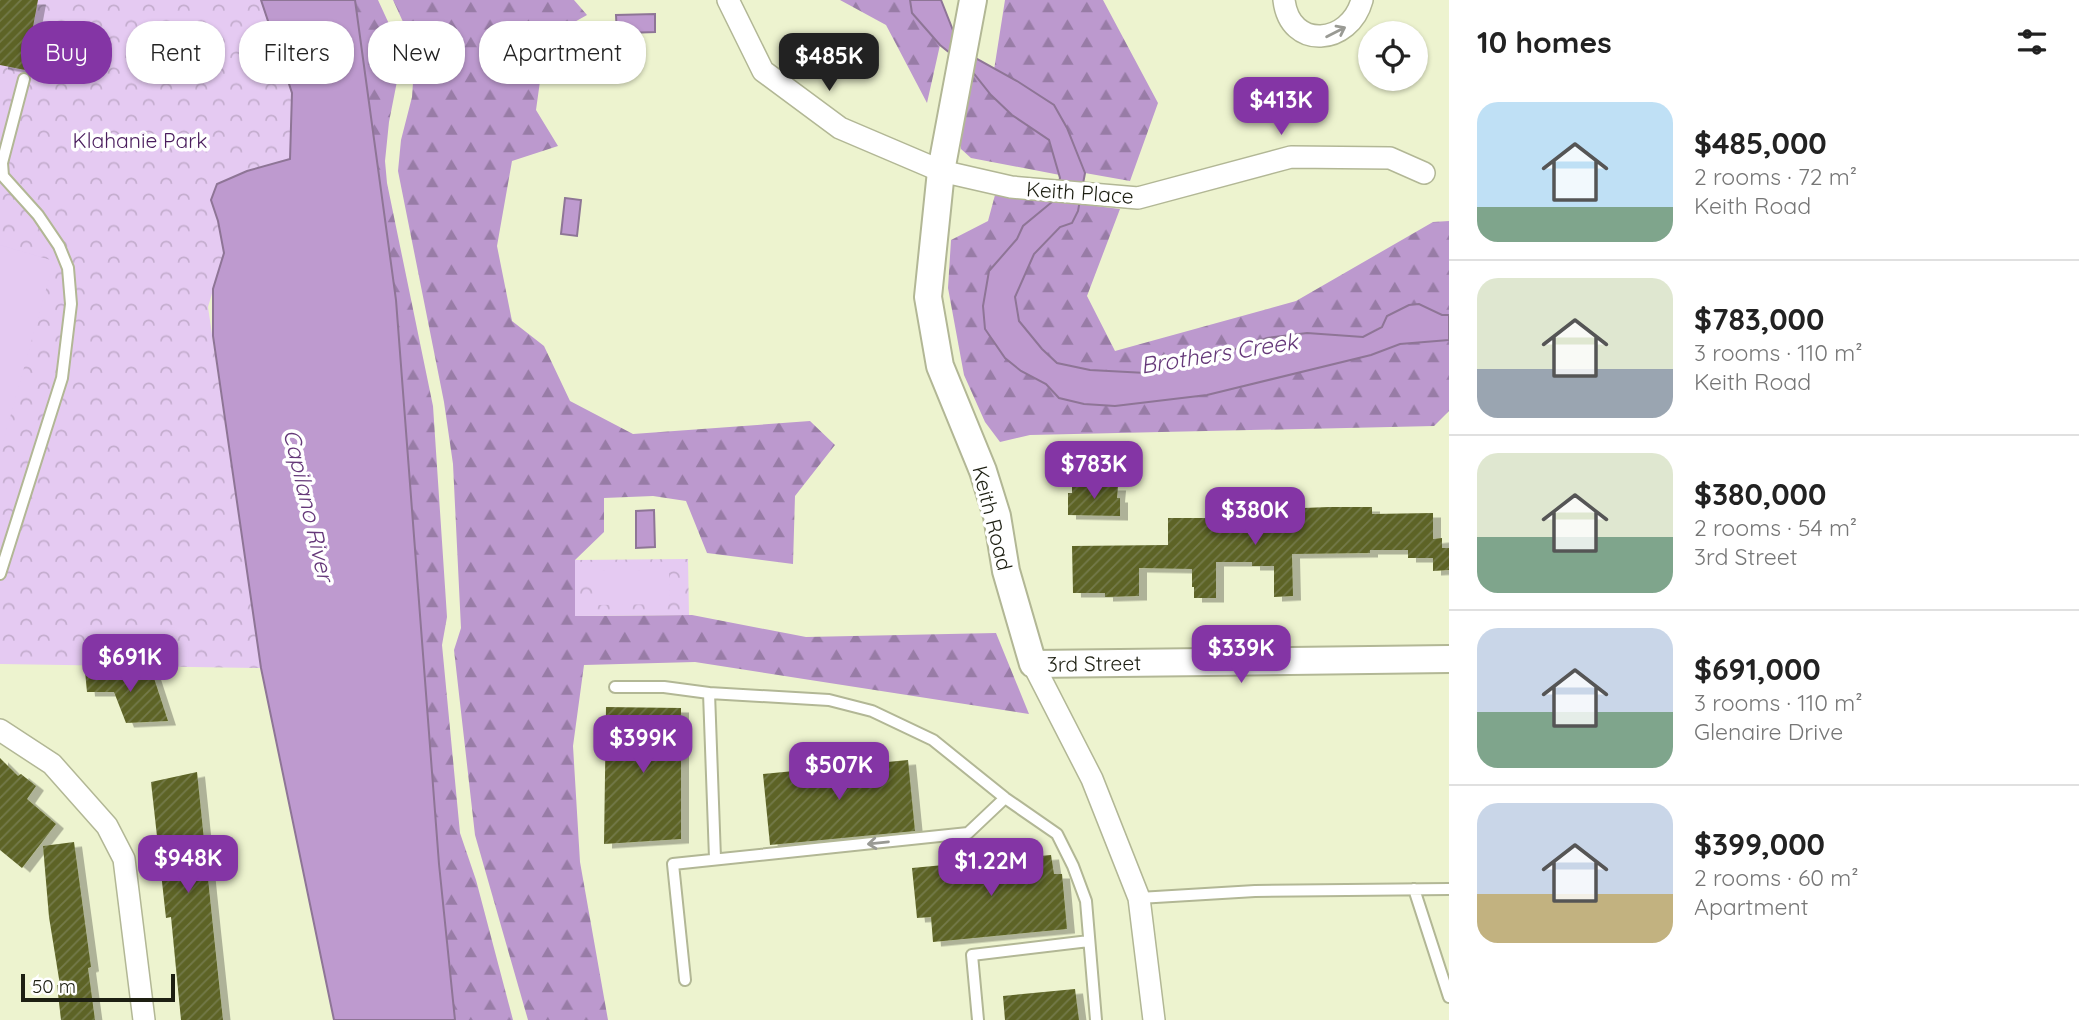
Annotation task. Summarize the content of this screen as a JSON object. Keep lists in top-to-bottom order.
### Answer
{
  "streets": {
    "street": ["Keith Place", "Keith Road", "3rd Street"]
  },
  "crossings": [
    ["Keith Place", "Keith Road"],
    ["Keith Road", "3rd Street"]
  ],
  "water": ["Brothers Creek", "Capilano River"],
  "parks": ["Klahanie Park"],
  "scale_bar": "50 m",
  "page": {
    "heading": "10 homes",
    "chip": [
      "Buy",
      "Rent",
      "Filters",
      "New",
      "Apartment"
    ],
    "price": [
      "$485K",
      "$413K",
      "$783K",
      "$380K",
      "$339K",
      "$691K",
      "$399K",
      "$507K",
      "$948K",
      "$1.22M"
    ],
    "list": [
      {
        "name": "$485,000",
        "note": "2 rooms · 72 m² · Keith Road"
      },
      {
        "name": "$783,000",
        "note": "3 rooms · 110 m² · Keith Road"
      },
      {
        "name": "$380,000",
        "note": "2 rooms · 54 m² · 3rd Street"
      },
      {
        "name": "$691,000",
        "note": "3 rooms · 110 m² · Glenaire Drive"
      },
      {
        "name": "$399,000",
        "note": "2 rooms · 60 m² · Apartment"
      }
    ],
    "scale": "50 m"
  }
}
